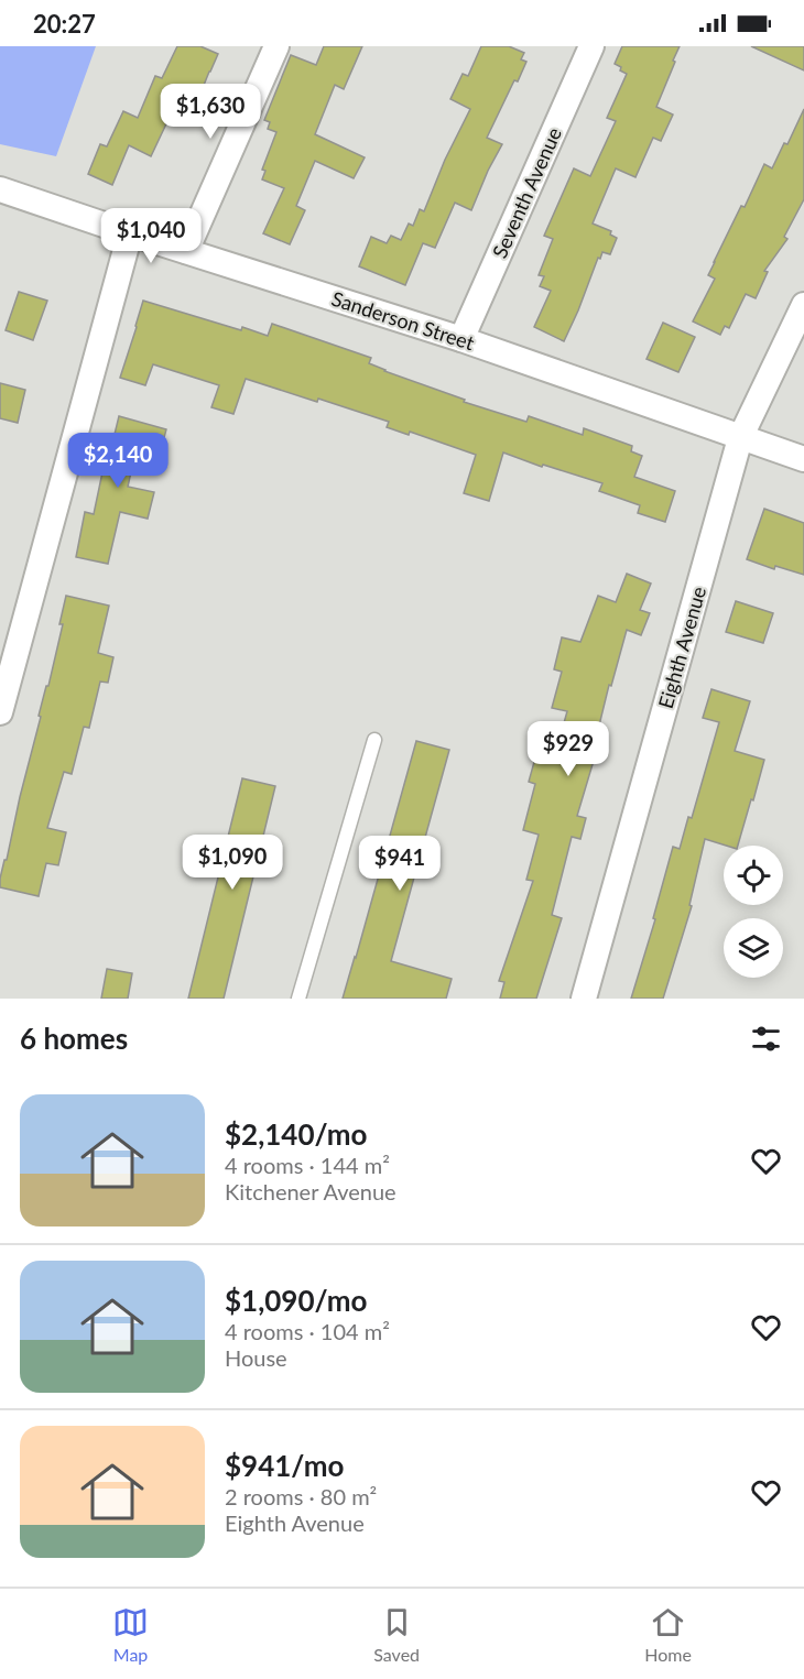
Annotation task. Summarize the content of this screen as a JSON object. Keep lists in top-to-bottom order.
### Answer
{
  "streets": {
    "street": ["Seventh Avenue", "Sanderson Street", "Eighth Avenue"]
  },
  "crossings": [
    ["Seventh Avenue", "Sanderson Street"],
    ["Sanderson Street", "Eighth Avenue"]
  ],
  "page": {
    "status": "20:27",
    "price": [
      "$1,630",
      "$1,040",
      "$2,140",
      "$929",
      "$1,090",
      "$941"
    ],
    "heading": "6 homes",
    "list": [
      {
        "name": "$2,140/mo",
        "note": "4 rooms · 144 m² · Kitchener Avenue"
      },
      {
        "name": "$1,090/mo",
        "note": "4 rooms · 104 m² · House"
      },
      {
        "name": "$941/mo",
        "note": "2 rooms · 80 m² · Eighth Avenue"
      }
    ],
    "tabs": ["Map", "Saved", "Home"]
  }
}
